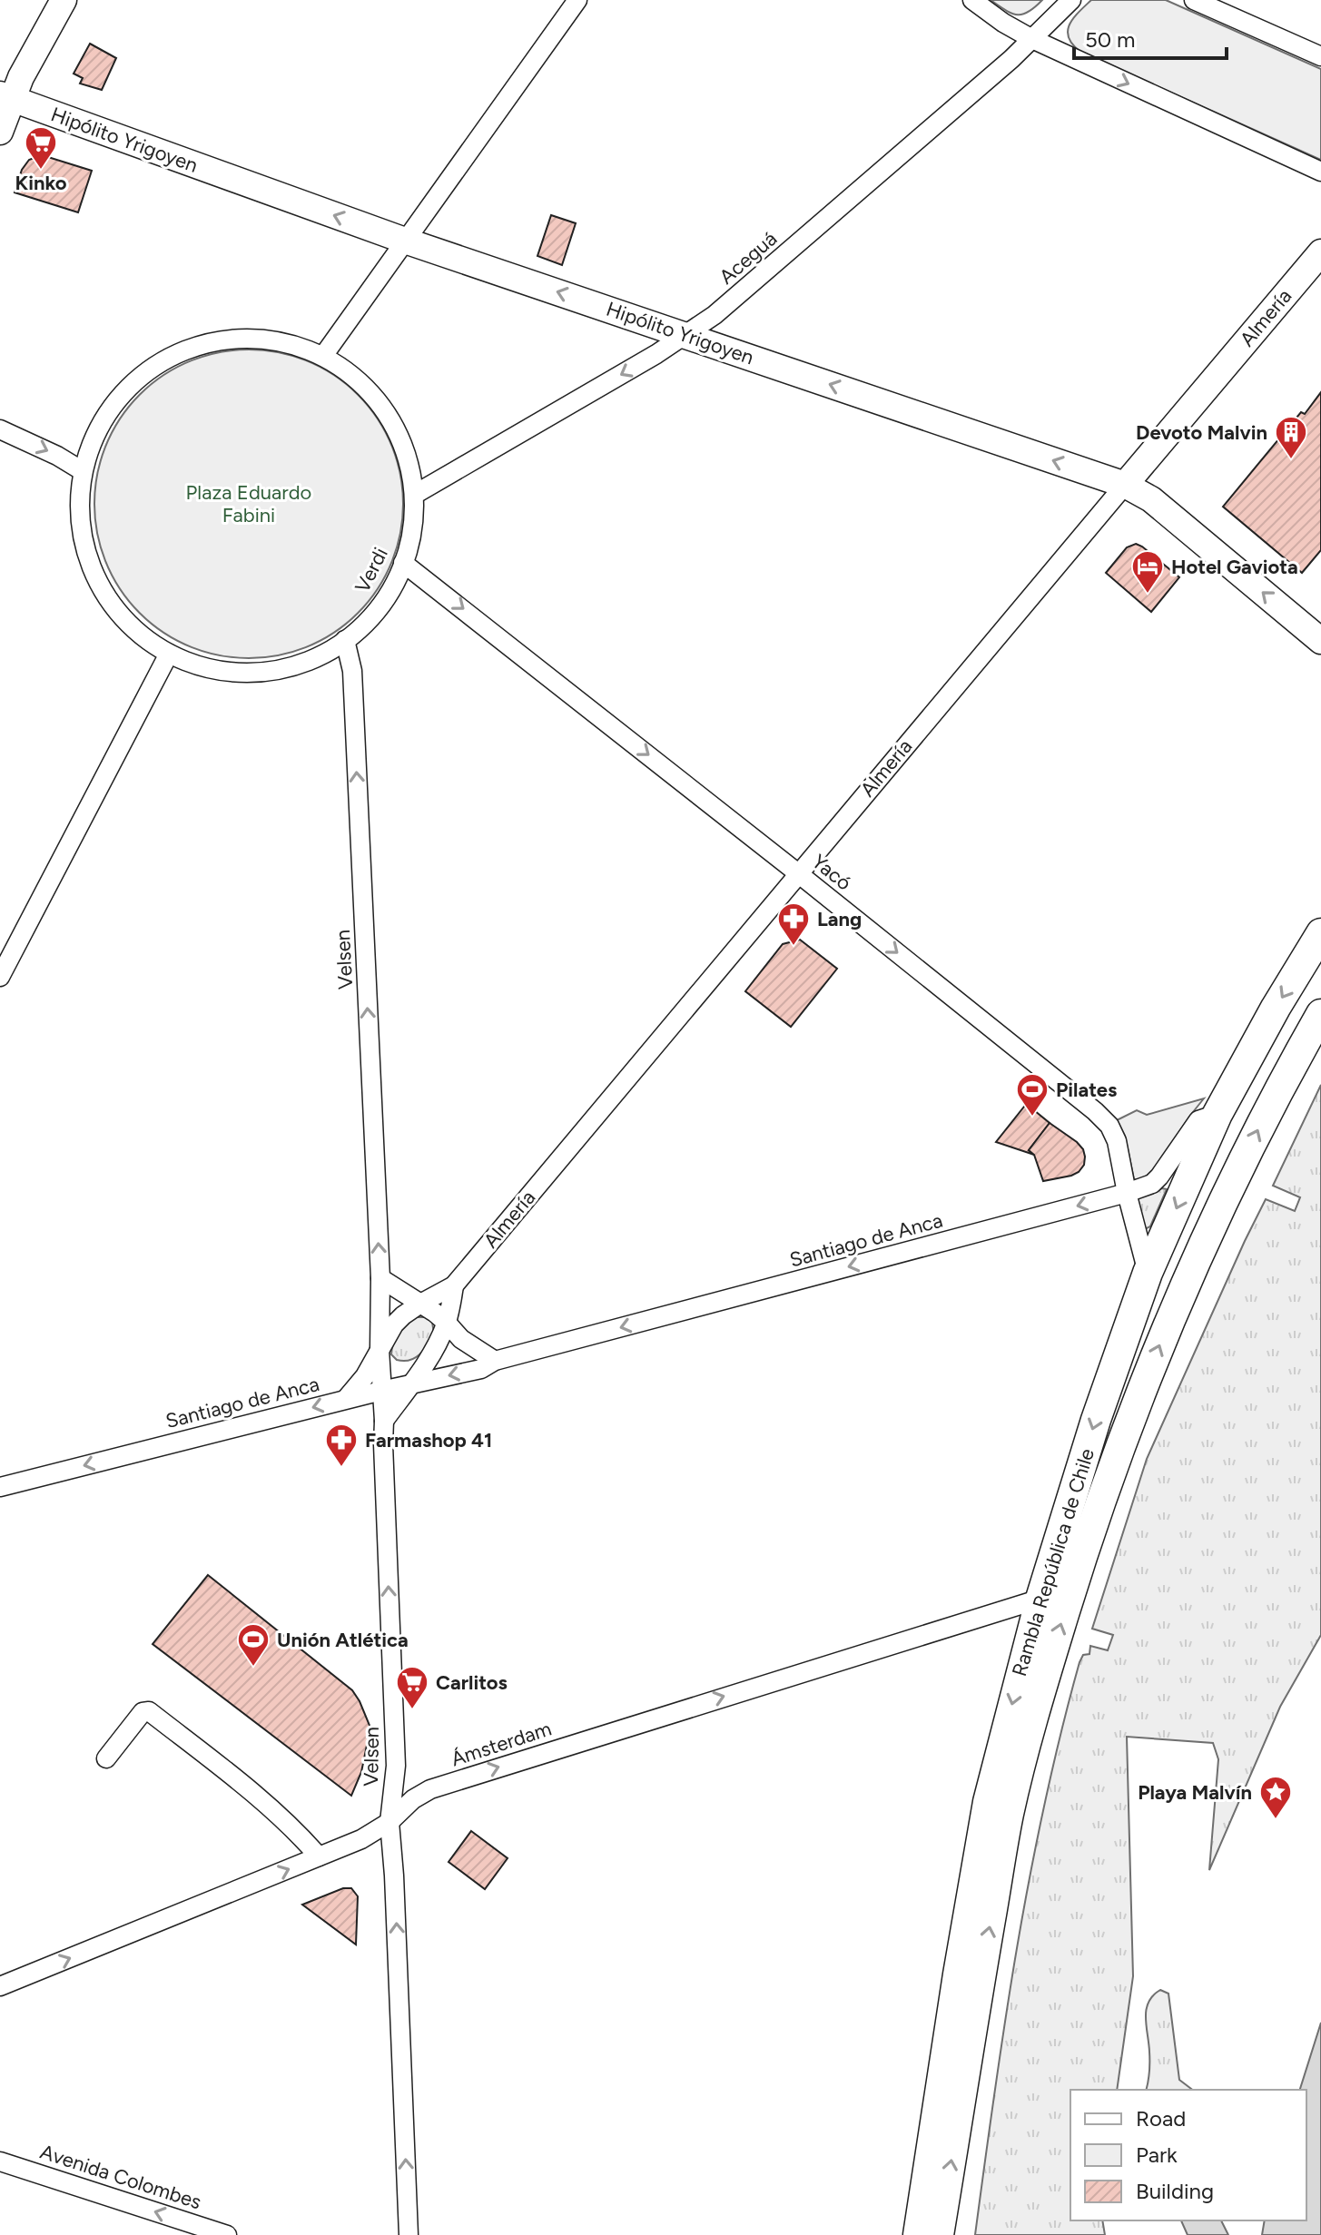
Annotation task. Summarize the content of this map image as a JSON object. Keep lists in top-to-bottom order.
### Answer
{
  "streets": {
    "main road": ["Rambla República de Chile"],
    "street": [
      "Hipólito Yrigoyen",
      "Aceguá",
      "Almería",
      "Verdi",
      "Yacó",
      "Velsen",
      "Santiago de Anca",
      "Ámsterdam",
      "Avenida Colombes"
    ]
  },
  "crossings": [
    ["Hipólito Yrigoyen", "Aceguá"],
    ["Hipólito Yrigoyen", "Almería"],
    ["Aceguá", "Verdi"],
    ["Almería", "Yacó"],
    ["Almería", "Velsen"],
    ["Almería", "Santiago de Anca"],
    ["Verdi", "Yacó"],
    ["Verdi", "Velsen"],
    ["Yacó", "Santiago de Anca"],
    ["Yacó", "Rambla República de Chile"],
    ["Velsen", "Santiago de Anca"],
    ["Velsen", "Ámsterdam"],
    ["Santiago de Anca", "Rambla República de Chile"],
    ["Rambla República de Chile", "Ámsterdam"]
  ],
  "one_way": [
    "Hipólito Yrigoyen",
    "Aceguá",
    "Yacó",
    "Velsen",
    "Santiago de Anca",
    "Ámsterdam",
    "Avenida Colombes"
  ],
  "parks": ["Plaza Eduardo Fabini"],
  "places": {
    "supermarket": ["Kinko", "Carlitos"],
    "building": ["Devoto Malvin"],
    "hotel": ["Hotel Gaviota"],
    "pharmacy": ["Lang", "Farmashop 41"],
    "sports": ["Pilates", "Unión Atlética"],
    "place": ["Playa Malvín"]
  },
  "legend": ["Road", "Park", "Building"],
  "scale_bar": "50 m"
}
